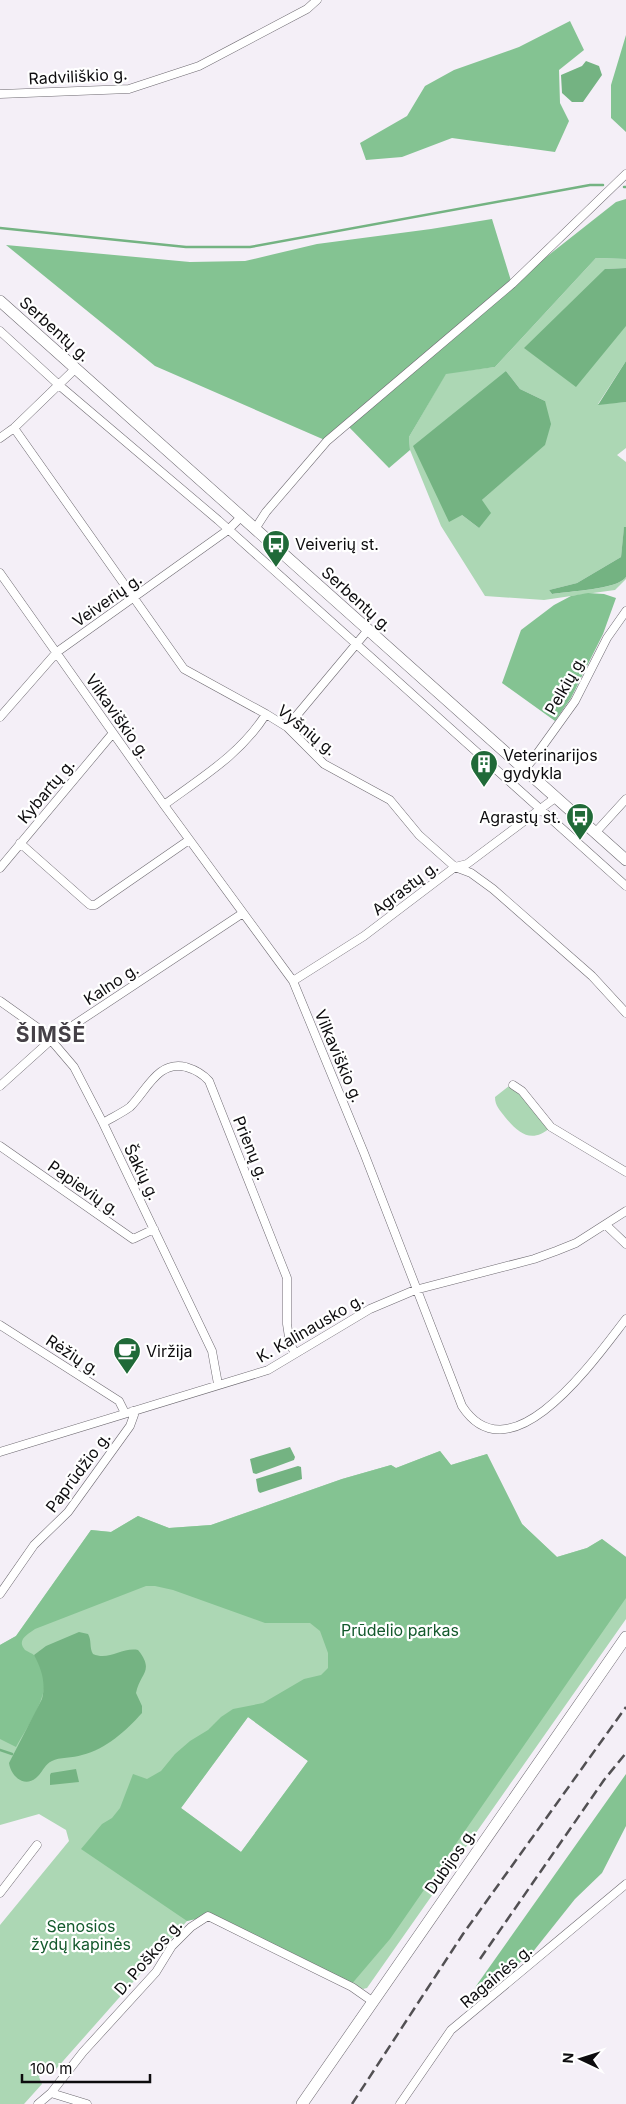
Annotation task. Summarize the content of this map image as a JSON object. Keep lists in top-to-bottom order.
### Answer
{
  "streets": {
    "main road": ["Serbentų g.", "Dubijos g."],
    "street": [
      "Radviliškio g.",
      "Veiverių g.",
      "Pelkių g.",
      "Vilkaviškio g.",
      "Vyšnių g.",
      "Kybartų g.",
      "Agrastų g.",
      "Kalno g.",
      "Prienų g.",
      "Šakių g.",
      "Papievių g.",
      "K. Kalinausko g.",
      "Rėžių g.",
      "Paprūdžio g.",
      "D. Poškos g.",
      "Ragainės g."
    ]
  },
  "crossings": [
    ["Serbentų g.", "Veiverių g."],
    ["Serbentų g.", "Pelkių g."],
    ["Serbentų g.", "Agrastų g."],
    ["Veiverių g.", "Vilkaviškio g."],
    ["Veiverių g.", "Vyšnių g."],
    ["Vilkaviškio g.", "Kybartų g."],
    ["Vilkaviškio g.", "Agrastų g."],
    ["Vilkaviškio g.", "Kalno g."],
    ["Vilkaviškio g.", "K. Kalinausko g."],
    ["Vyšnių g.", "Agrastų g."],
    ["Kalno g.", "Šakių g."],
    ["Prienų g.", "Šakių g."],
    ["Prienų g.", "K. Kalinausko g."],
    ["Šakių g.", "Papievių g."],
    ["Šakių g.", "K. Kalinausko g."],
    ["K. Kalinausko g.", "Rėžių g."],
    ["K. Kalinausko g.", "Paprūdžio g."],
    ["Dubijos g.", "D. Poškos g."]
  ],
  "districts": ["ŠIMŠĖ"],
  "parks": ["Prūdelio parkas", "Senosios žydų kapinės"],
  "places": {
    "bus stop": ["Veiverių st.", "Agrastų st."],
    "building": ["Veterinarijos gydykla"],
    "cafe": ["Viržija"]
  },
  "scale_bar": "100 m",
  "north": "left"
}
